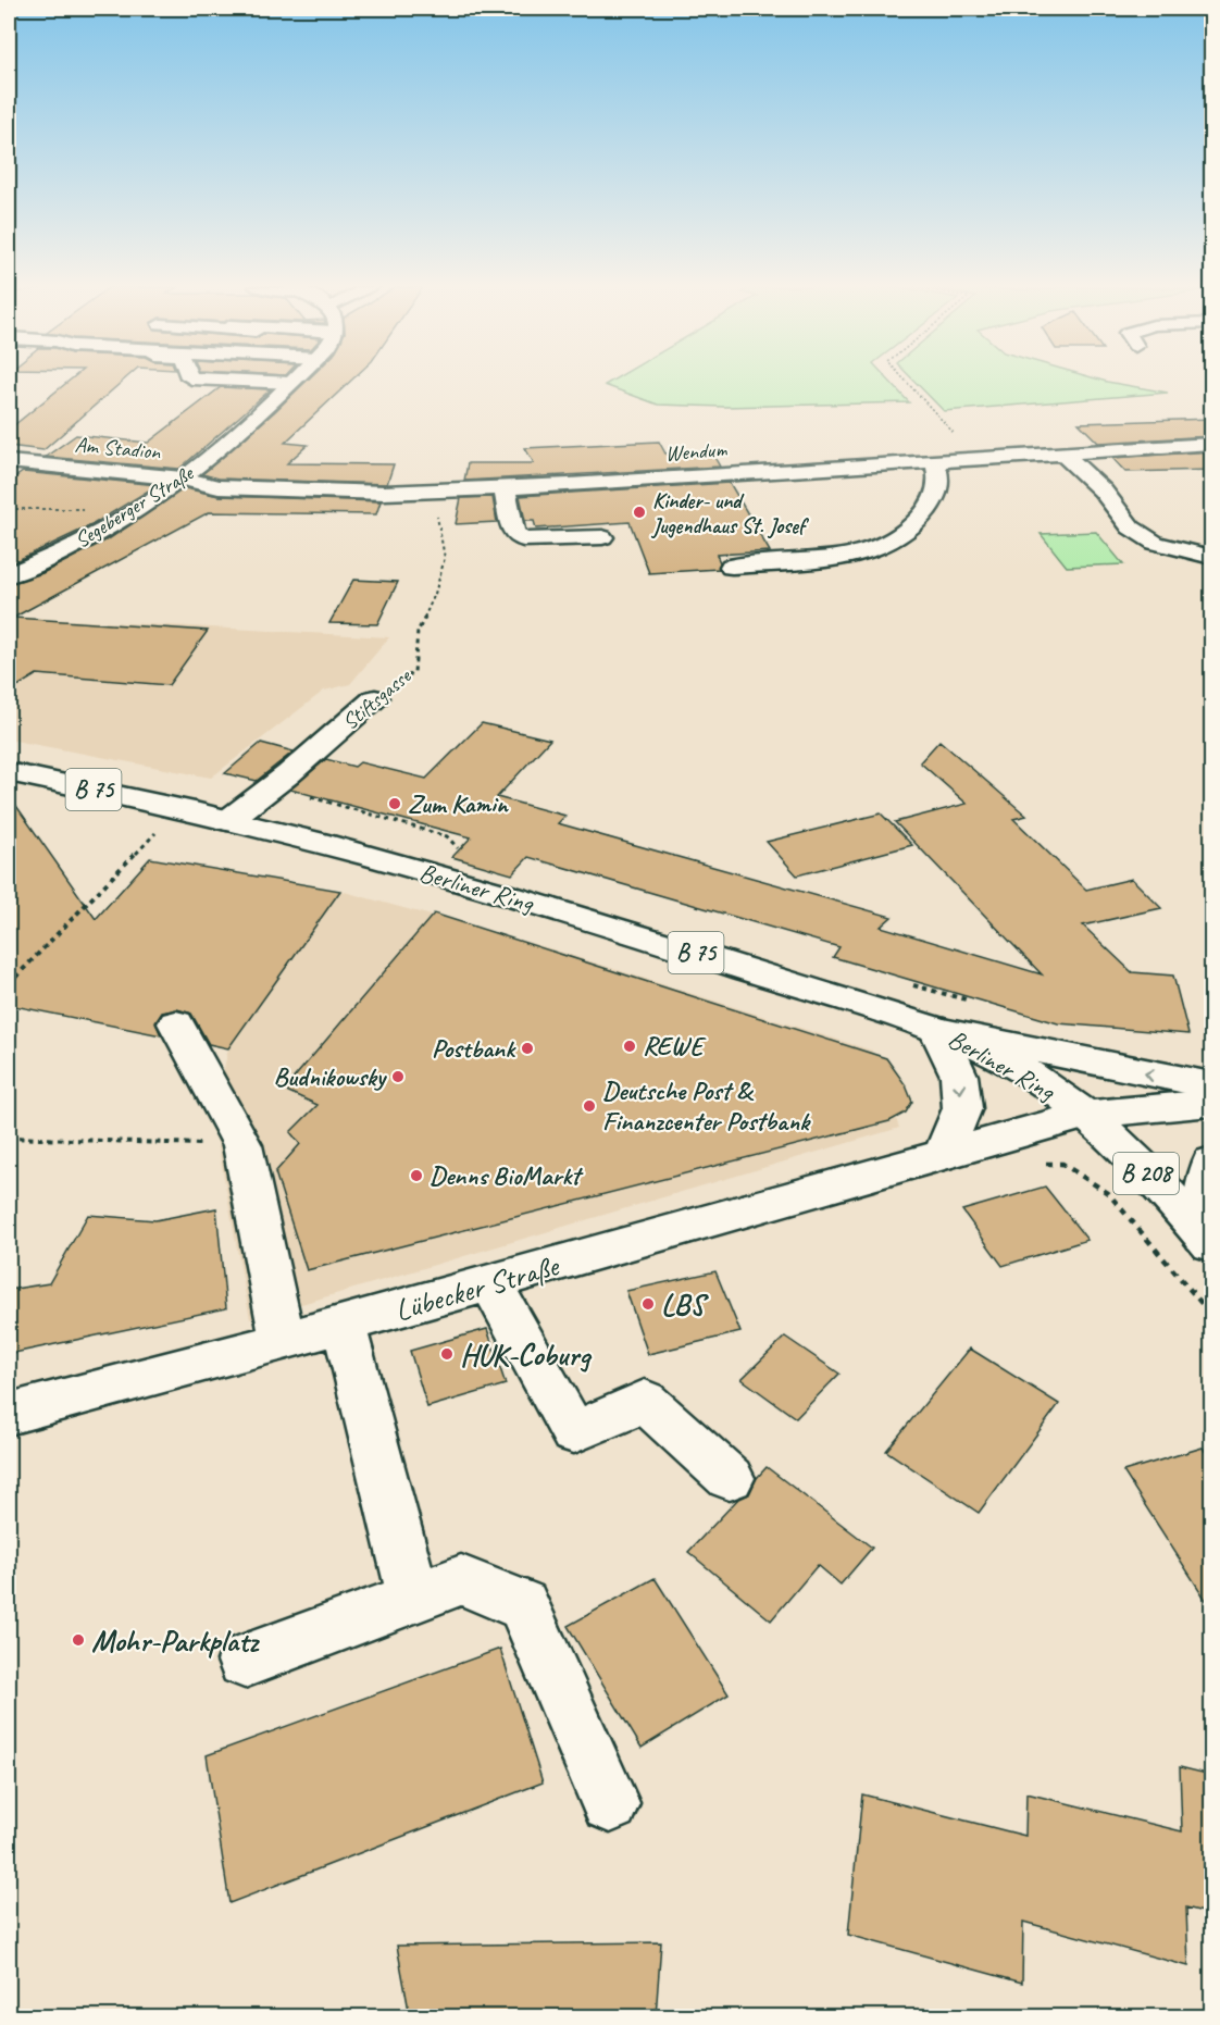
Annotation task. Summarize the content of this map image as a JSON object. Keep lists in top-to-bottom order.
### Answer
{
  "streets": {
    "street": [
      "Am Stadion",
      "Wendum",
      "Segeberger Straße",
      "Stiftsgasse",
      "B 75",
      "Berliner Ring",
      "B 208",
      "Lübecker Straße"
    ]
  },
  "crossings": [
    ["Am Stadion", "Wendum"],
    ["Am Stadion", "Segeberger Straße"],
    ["Wendum", "Segeberger Straße"],
    ["Wendum", "Stiftsgasse"],
    ["Stiftsgasse", "Berliner Ring"],
    ["Berliner Ring", "Lübecker Straße"]
  ],
  "places": [
    "Kinder- und Jugendhaus St. Josef",
    "Zum Kamin",
    "REWE",
    "Postbank",
    "Budnikowsky",
    "Deutsche Post & Finanzcenter Postbank",
    "Denns BioMarkt",
    "LBS",
    "HUK-Coburg",
    "Mohr-Parkplatz"
  ]
}
